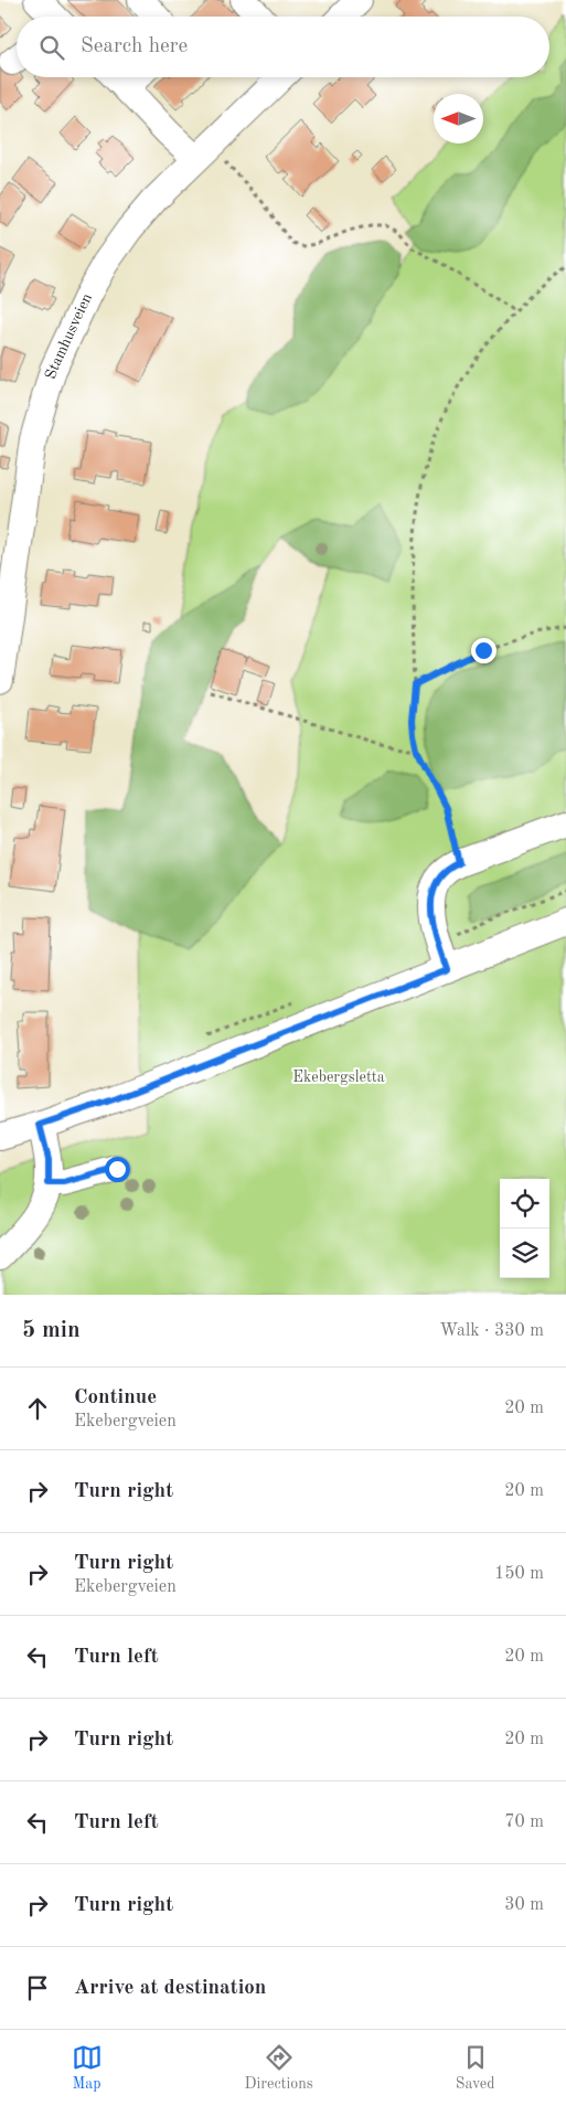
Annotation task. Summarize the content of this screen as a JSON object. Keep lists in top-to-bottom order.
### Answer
{
  "streets": {
    "street": ["Stamhusveien"]
  },
  "parks": ["Ekebergsletta"],
  "north": "left",
  "page": {
    "search": "Search here",
    "heading": ["5 min", "Walk · 330 m"],
    "list": [
      ["Continue", "Ekebergveien", "20 m"],
      ["Turn right", "20 m"],
      ["Turn right", "Ekebergveien", "150 m"],
      ["Turn left", "20 m"],
      ["Turn right", "20 m"],
      ["Turn left", "70 m"],
      ["Turn right", "30 m"],
      "Arrive at destination"
    ],
    "nav": ["Map", "Directions", "Saved"]
  }
}
